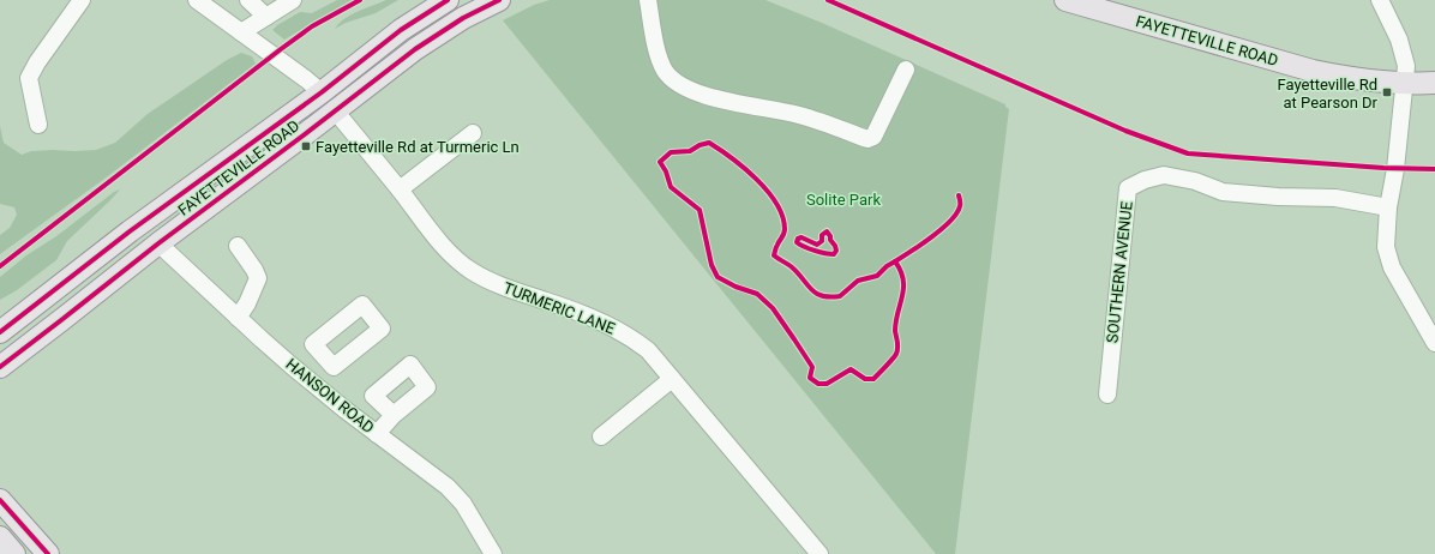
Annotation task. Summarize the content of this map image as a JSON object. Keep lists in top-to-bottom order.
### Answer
{
  "streets": {
    "main road": ["FAYETTEVILLE ROAD"],
    "street": ["SOUTHERN AVENUE", "TURMERIC LANE", "HANSON ROAD"]
  },
  "crossings": [
    ["FAYETTEVILLE ROAD", "TURMERIC LANE"],
    ["FAYETTEVILLE ROAD", "HANSON ROAD"]
  ],
  "parks": ["Solite Park"],
  "places": {
    "transit": ["Fayetteville Rd at Pearson Dr", "Fayetteville Rd at Turmeric Ln"]
  }
}
